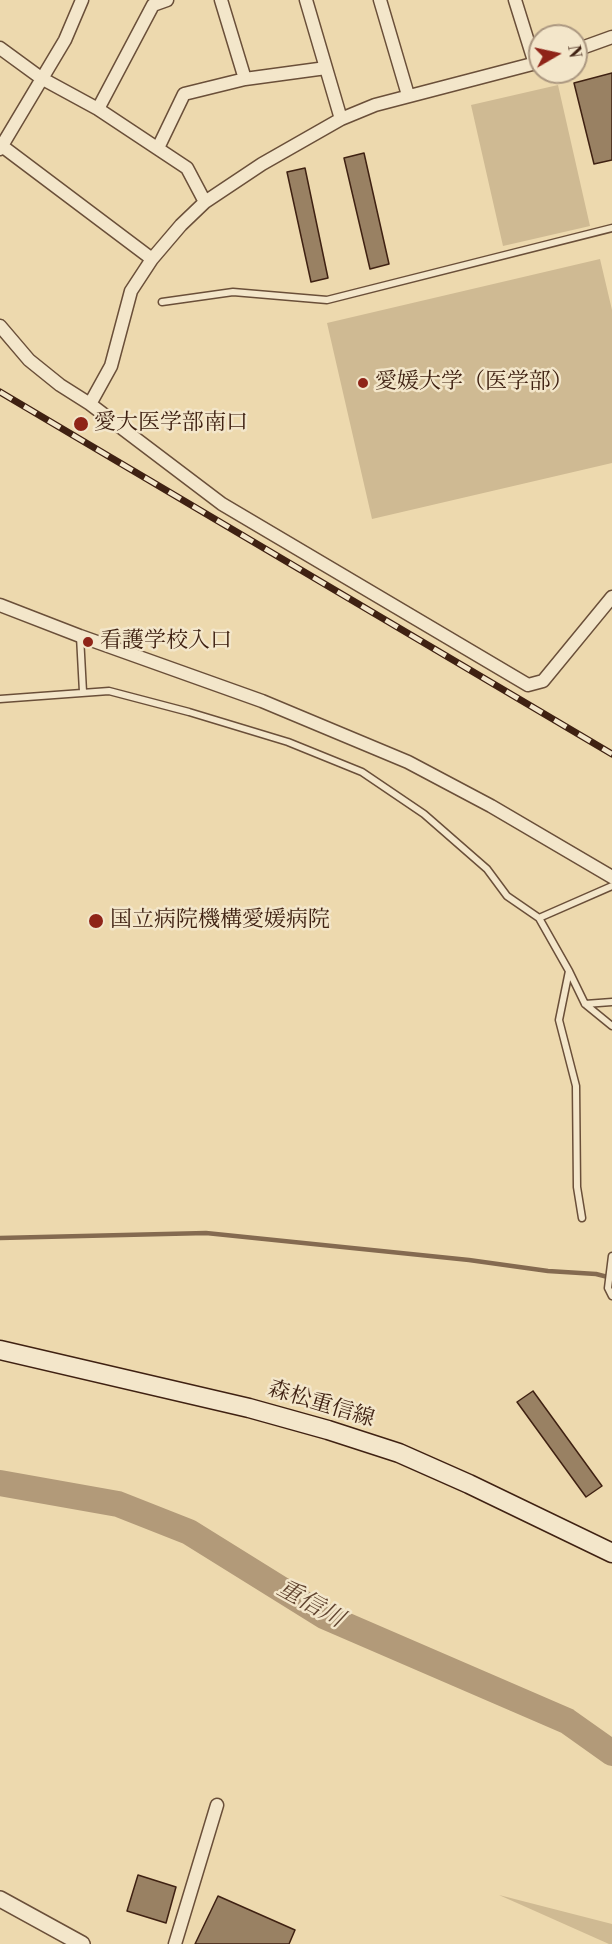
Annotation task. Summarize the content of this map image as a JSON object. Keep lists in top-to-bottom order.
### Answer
{
  "streets": {
    "main road": ["森松重信線"]
  },
  "water": ["重信川"],
  "places": [
    "愛媛大学（医学部）",
    "愛大医学部南口",
    "看護学校入口",
    "国立病院機構愛媛病院"
  ],
  "north": "right"
}
